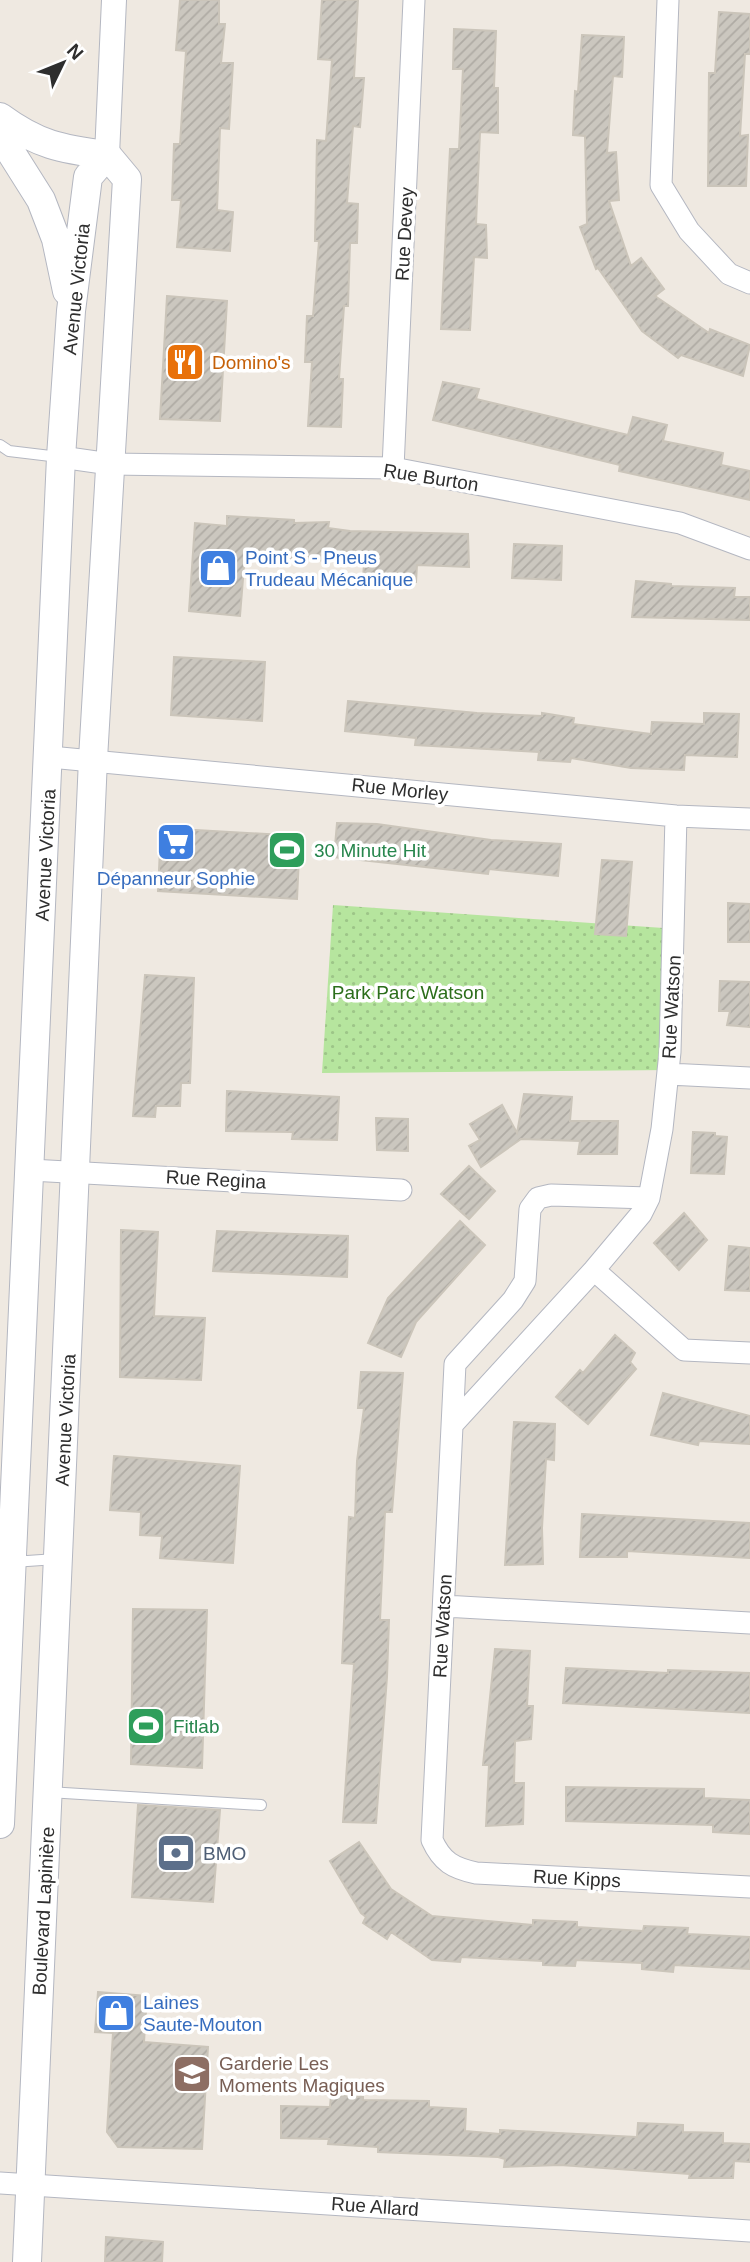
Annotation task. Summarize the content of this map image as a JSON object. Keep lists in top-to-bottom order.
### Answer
{
  "streets": {
    "main road": ["Avenue Victoria", "Boulevard Lapinière"],
    "street": [
      "Rue Devey",
      "Rue Burton",
      "Rue Morley",
      "Rue Watson",
      "Rue Regina",
      "Rue Kipps",
      "Rue Allard"
    ]
  },
  "crossings": [
    ["Rue Devey", "Rue Burton"],
    ["Avenue Victoria", "Rue Burton"],
    ["Avenue Victoria", "Rue Morley"],
    ["Avenue Victoria", "Rue Regina"],
    ["Avenue Victoria", "Boulevard Lapinière"],
    ["Rue Morley", "Rue Watson"],
    ["Rue Watson", "Rue Kipps"],
    ["Boulevard Lapinière", "Rue Allard"]
  ],
  "parks": ["Park Parc Watson"],
  "places": {
    "restaurant": ["Domino's"],
    "shop": ["Point S - Pneus Trudeau Mécanique", "Laines Saute-Mouton"],
    "supermarket": ["Dépanneur Sophie"],
    "sports": ["30 Minute Hit", "Fitlab"],
    "bank": ["BMO"],
    "school or university": ["Garderie Les Moments Magiques"]
  },
  "north": "top right"
}
